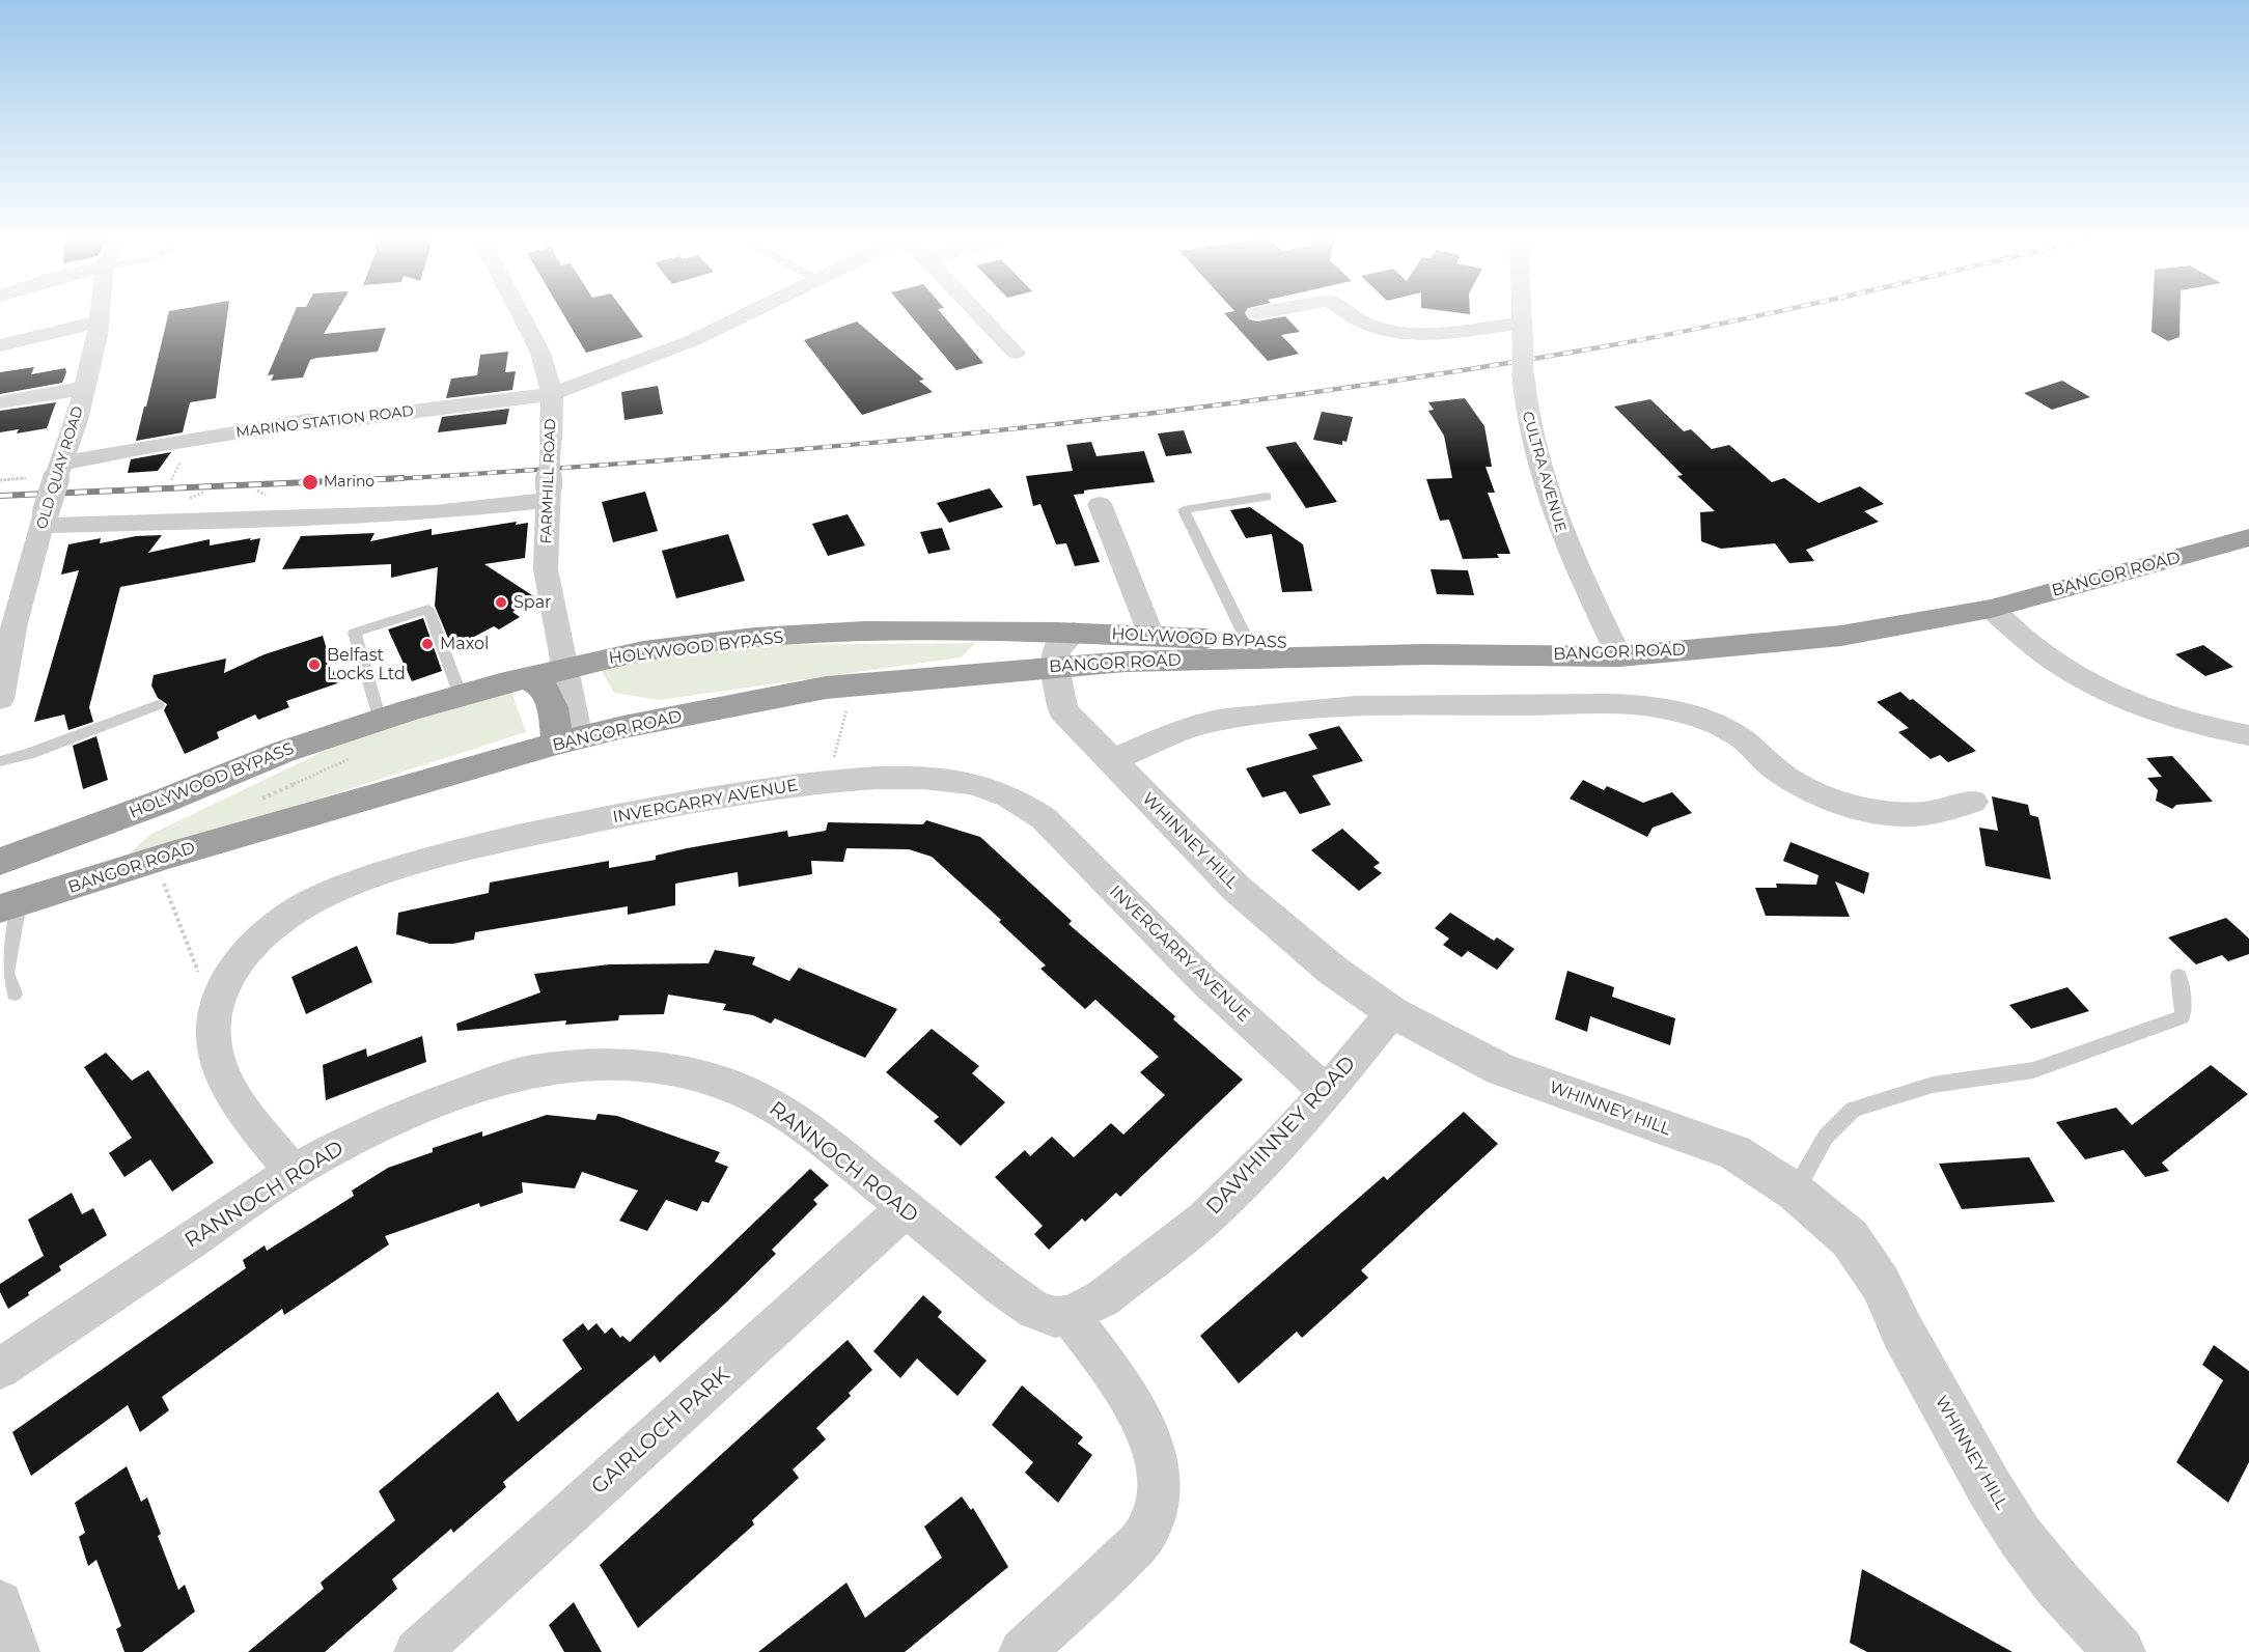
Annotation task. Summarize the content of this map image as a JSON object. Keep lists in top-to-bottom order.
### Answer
{
  "streets": {
    "highway": ["BANGOR ROAD", "HOLYWOOD BYPASS"],
    "street": [
      "MARINO STATION ROAD",
      "OLD QUAY ROAD",
      "CULTRA AVENUE",
      "FARMHILL ROAD",
      "INVERGARRY AVENUE",
      "WHINNEY HILL",
      "DAWHINNEY ROAD",
      "RANNOCH ROAD",
      "GAIRLOCH PARK"
    ]
  },
  "crossings": [
    ["MARINO STATION ROAD", "OLD QUAY ROAD"],
    ["MARINO STATION ROAD", "FARMHILL ROAD"],
    ["CULTRA AVENUE", "BANGOR ROAD"],
    ["FARMHILL ROAD", "BANGOR ROAD"],
    ["FARMHILL ROAD", "HOLYWOOD BYPASS"],
    ["BANGOR ROAD", "HOLYWOOD BYPASS"],
    ["BANGOR ROAD", "WHINNEY HILL"],
    ["HOLYWOOD BYPASS", "WHINNEY HILL"],
    ["INVERGARRY AVENUE", "DAWHINNEY ROAD"],
    ["INVERGARRY AVENUE", "RANNOCH ROAD"],
    ["WHINNEY HILL", "DAWHINNEY ROAD"],
    ["DAWHINNEY ROAD", "RANNOCH ROAD"],
    ["RANNOCH ROAD", "GAIRLOCH PARK"]
  ],
  "places": [
    "Marino",
    "Spar",
    "Maxol",
    "Belfast Locks Ltd"
  ]
}
